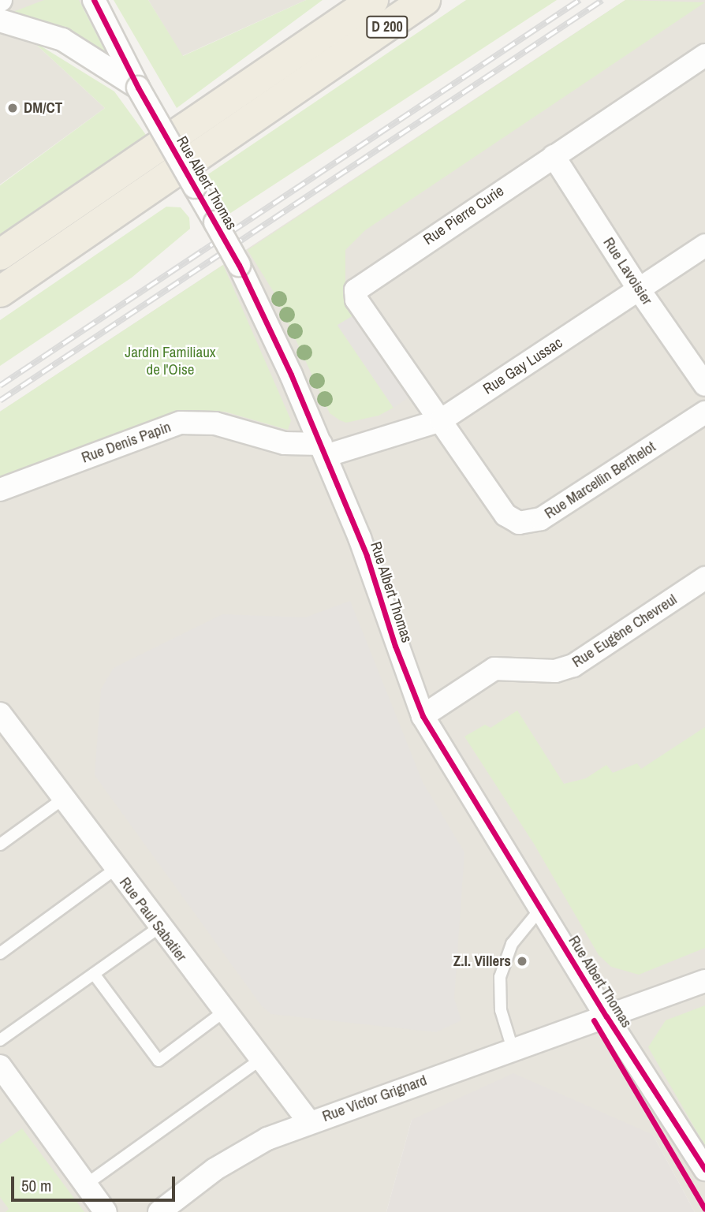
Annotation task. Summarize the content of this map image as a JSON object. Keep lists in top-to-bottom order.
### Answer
{
  "streets": {
    "highway": ["D 200"],
    "street": [
      "Rue Albert Thomas",
      "Rue Pierre Curie",
      "Rue Lavoisier",
      "Rue Gay Lussac",
      "Rue Denis Papin",
      "Rue Marcellin Berthelot",
      "Rue Eugène Chevreul",
      "Rue Paul Sabatier",
      "Rue Victor Grignard"
    ]
  },
  "crossings": [
    ["Rue Albert Thomas", "Rue Gay Lussac"],
    ["Rue Albert Thomas", "Rue Denis Papin"],
    ["Rue Albert Thomas", "Rue Eugène Chevreul"],
    ["Rue Albert Thomas", "Rue Victor Grignard"],
    ["Rue Pierre Curie", "Rue Lavoisier"],
    ["Rue Pierre Curie", "Rue Gay Lussac"],
    ["Rue Pierre Curie", "Rue Marcellin Berthelot"],
    ["Rue Lavoisier", "Rue Gay Lussac"],
    ["Rue Gay Lussac", "Rue Denis Papin"],
    ["Rue Gay Lussac", "Rue Marcellin Berthelot"],
    ["Rue Paul Sabatier", "Rue Victor Grignard"]
  ],
  "parks": ["Jardín Familiaux de l'Oise"],
  "places": ["DM/CT", "Z.I. Villers"],
  "scale_bar": "50 m"
}
